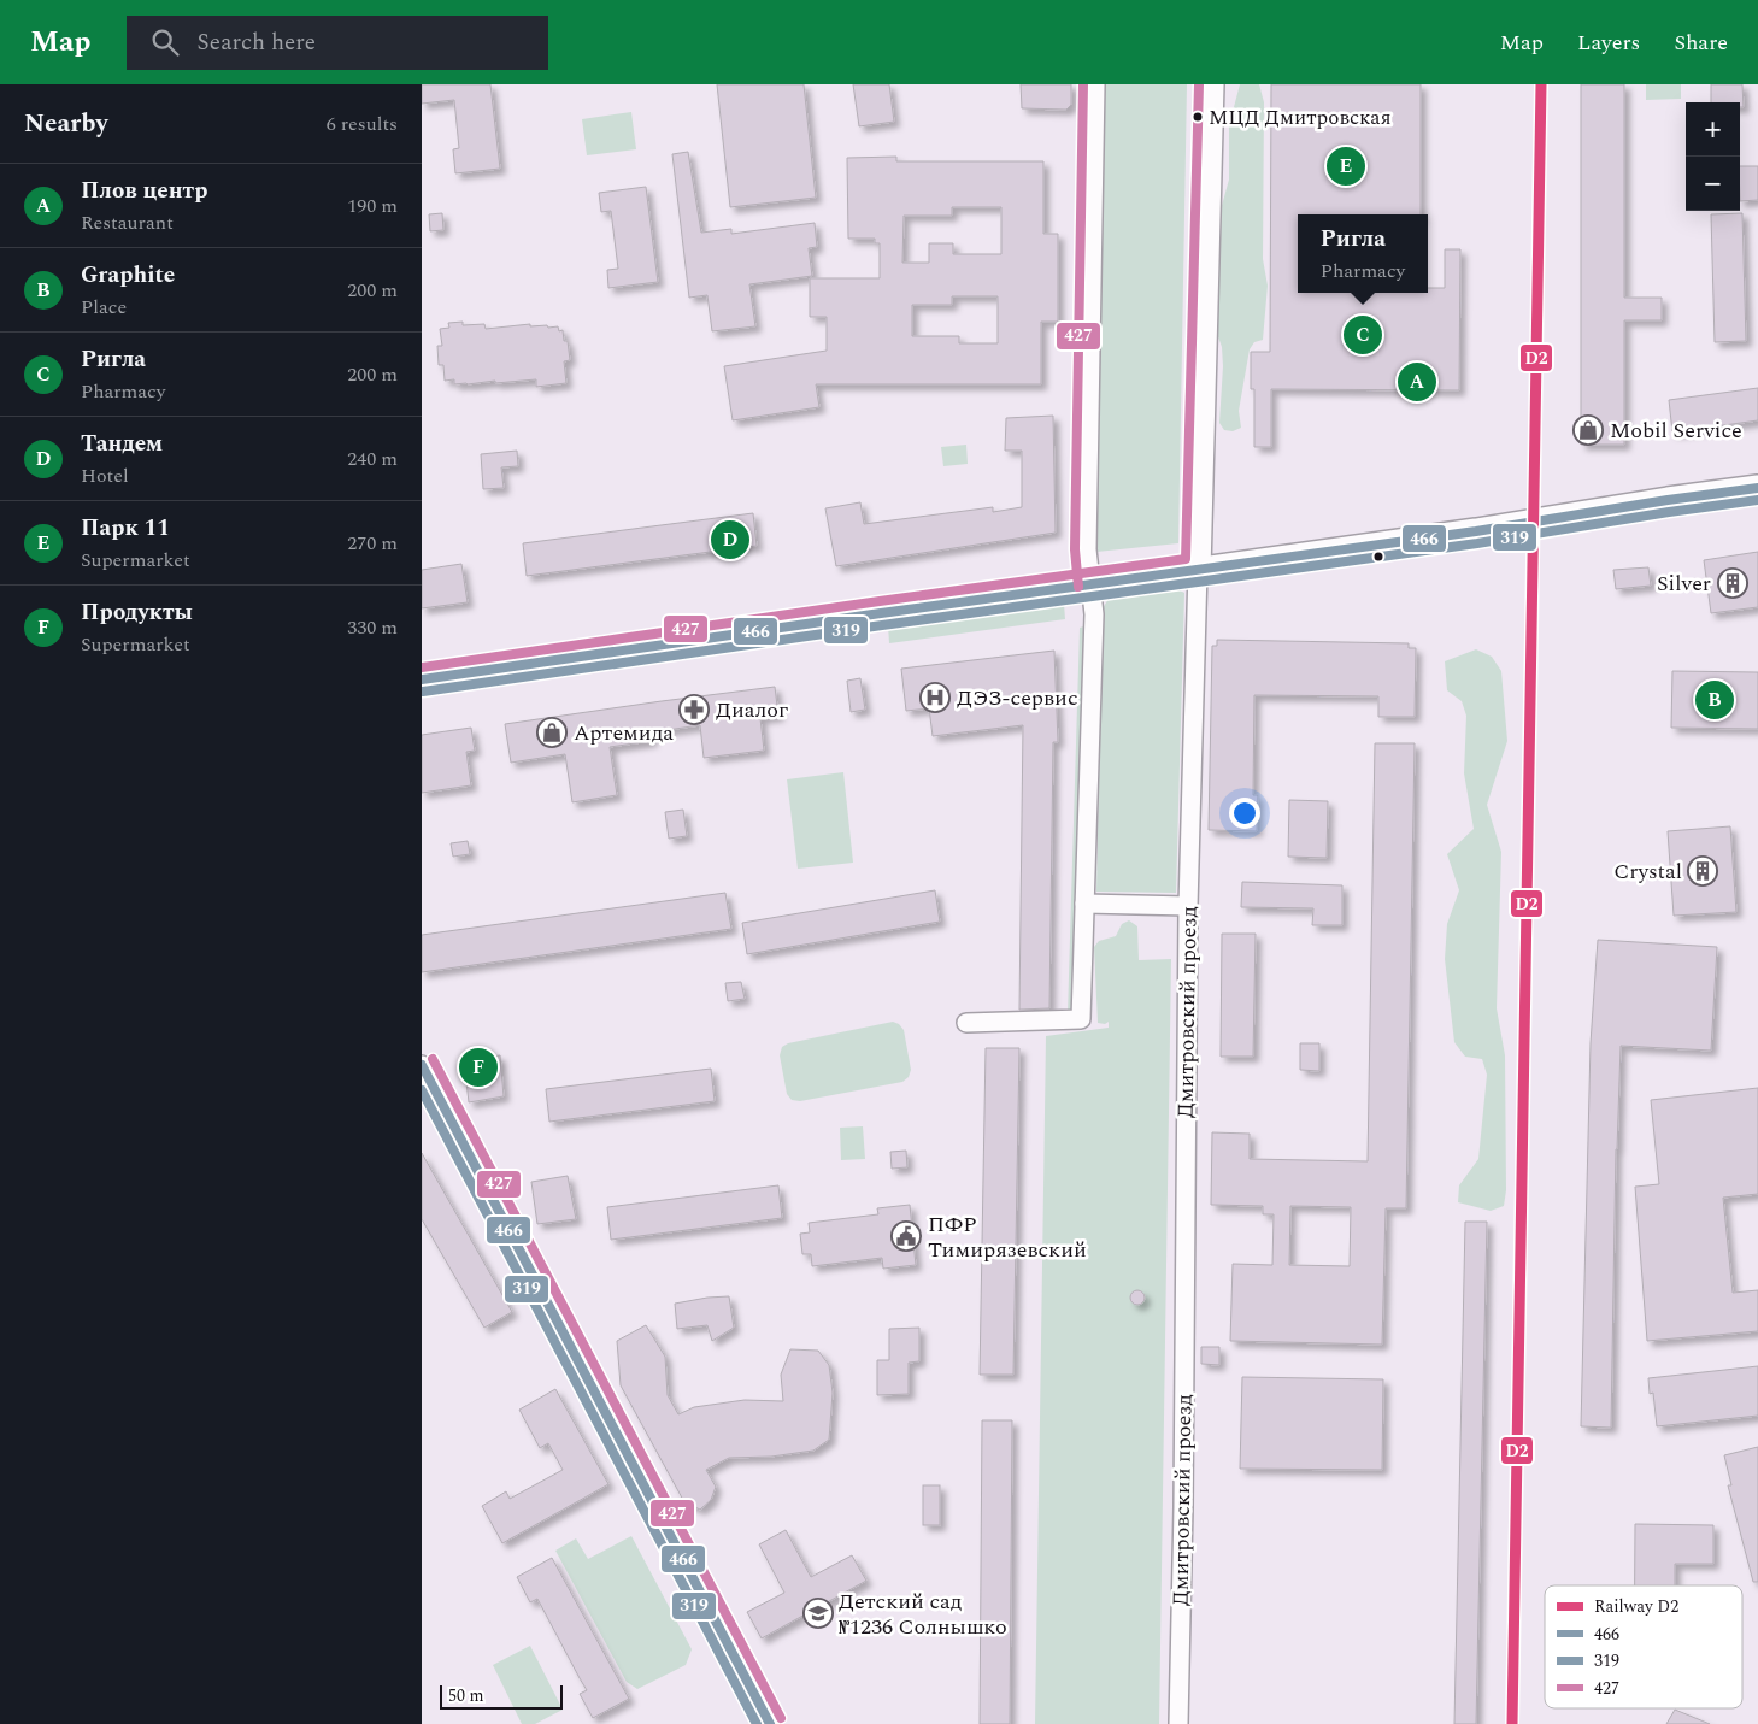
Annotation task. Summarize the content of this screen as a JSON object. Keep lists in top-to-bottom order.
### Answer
{
  "streets": {
    "main road": ["Дмитровский проезд"]
  },
  "places": {
    "other": ["МЦД Дмитровская"],
    "shop": ["Mobil Service", "Артемида"],
    "building": ["Silver", "Crystal"],
    "hospital": ["ДЭЗ-сервис"],
    "pharmacy": ["Диалог"],
    "public building": ["ПФР Тимирязевский"],
    "school or university": ["Детский сад №1236 Солнышко"]
  },
  "lines": [
    "rail line D2",
    "transit line 427",
    "transit line 466",
    "transit line 319"
  ],
  "legend": [
    "Railway D2",
    "466",
    "319",
    "427"
  ],
  "scale_bar": "50 m",
  "page": {
    "header": "Map",
    "search": "Search here",
    "nav": ["Map", "Layers", "Share"],
    "heading": ["Nearby", "6 results"],
    "map_buttons": ["+", "−"],
    "pins": [
      "E",
      "C",
      "A",
      "D",
      "B",
      "F"
    ],
    "list": [
      {
        "mark": "A",
        "name": "Плов центр",
        "note": "Restaurant",
        "value": "190 m"
      },
      {
        "mark": "B",
        "name": "Graphite",
        "note": "Place",
        "value": "200 m"
      },
      {
        "mark": "C",
        "name": "Ригла",
        "note": "Pharmacy",
        "value": "200 m"
      },
      {
        "mark": "D",
        "name": "Тандем",
        "note": "Hotel",
        "value": "240 m"
      },
      {
        "mark": "E",
        "name": "Парк 11",
        "note": "Supermarket",
        "value": "270 m"
      },
      {
        "mark": "F",
        "name": "Продукты",
        "note": "Supermarket",
        "value": "330 m"
      }
    ],
    "popup": ["Ригла", "Pharmacy"],
    "scale": "50 m"
  }
}
